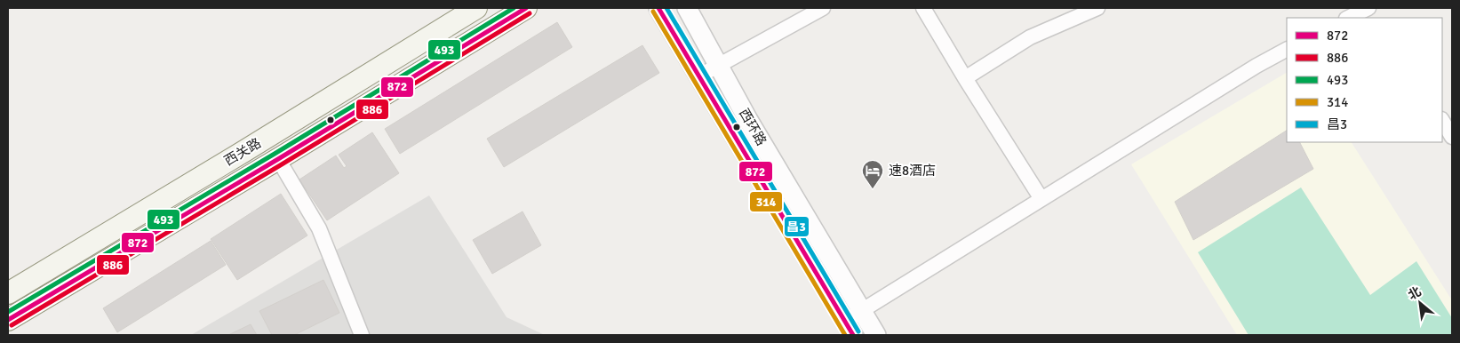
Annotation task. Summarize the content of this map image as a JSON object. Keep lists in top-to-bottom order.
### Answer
{
  "streets": {
    "main road": ["西关路"],
    "street": ["西环路"]
  },
  "places": {
    "hotel": ["速8酒店"]
  },
  "lines": [
    "transit line 872",
    "transit line 493",
    "transit line 昌3",
    "transit line 314",
    "transit line 886"
  ],
  "legend": [
    "872",
    "886",
    "493",
    "314",
    "昌3"
  ],
  "north": "top left"
}
